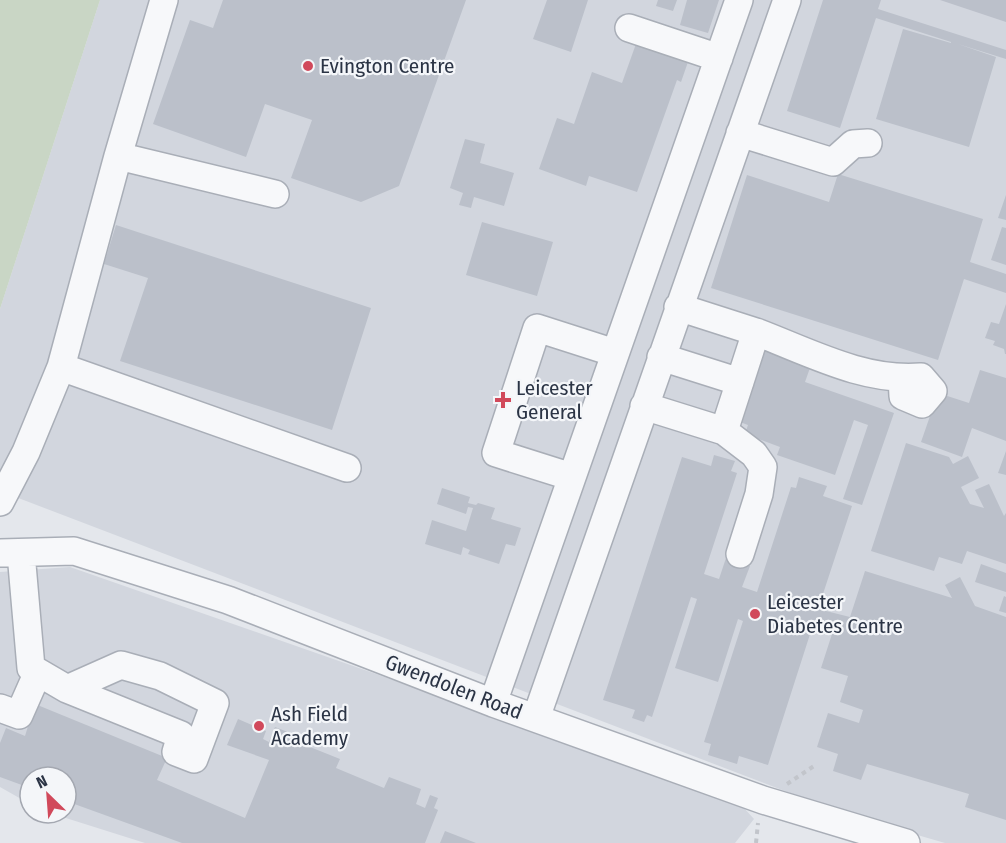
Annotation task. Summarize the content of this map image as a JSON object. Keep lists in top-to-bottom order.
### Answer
{
  "streets": {
    "street": ["Gwendolen Road"]
  },
  "places": {
    "other": ["Evington Centre", "Leicester Diabetes Centre", "Ash Field Academy"],
    "health": ["Leicester General"]
  },
  "north": "top left"
}
